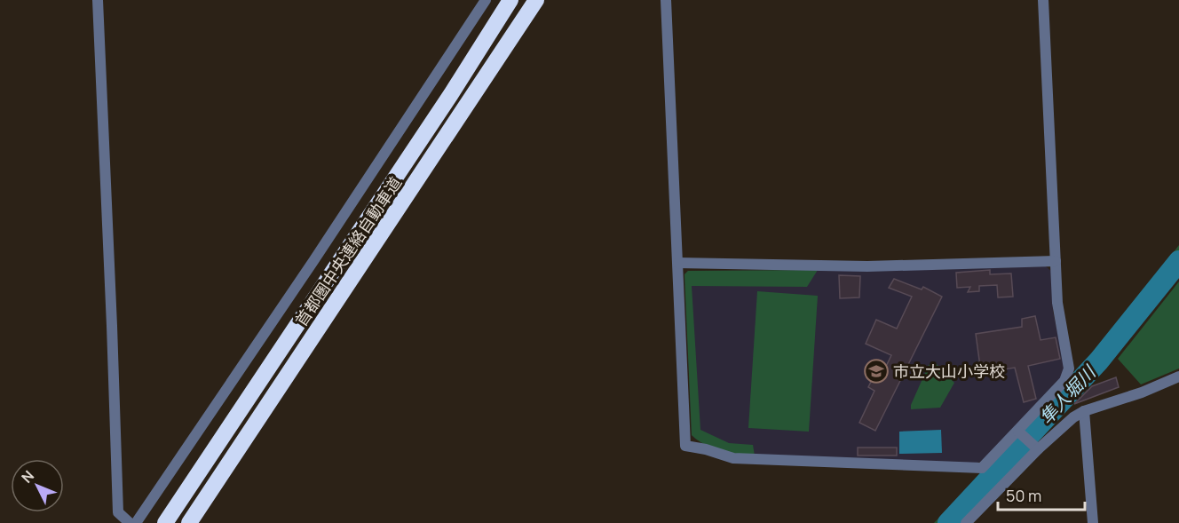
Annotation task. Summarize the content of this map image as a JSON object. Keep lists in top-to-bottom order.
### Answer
{
  "streets": {
    "highway": ["首都圏中央連絡自動車道"]
  },
  "water": ["隼人堀川"],
  "places": {
    "school or university": ["市立大山小学校"]
  },
  "scale_bar": "50 m",
  "north": "top left"
}
